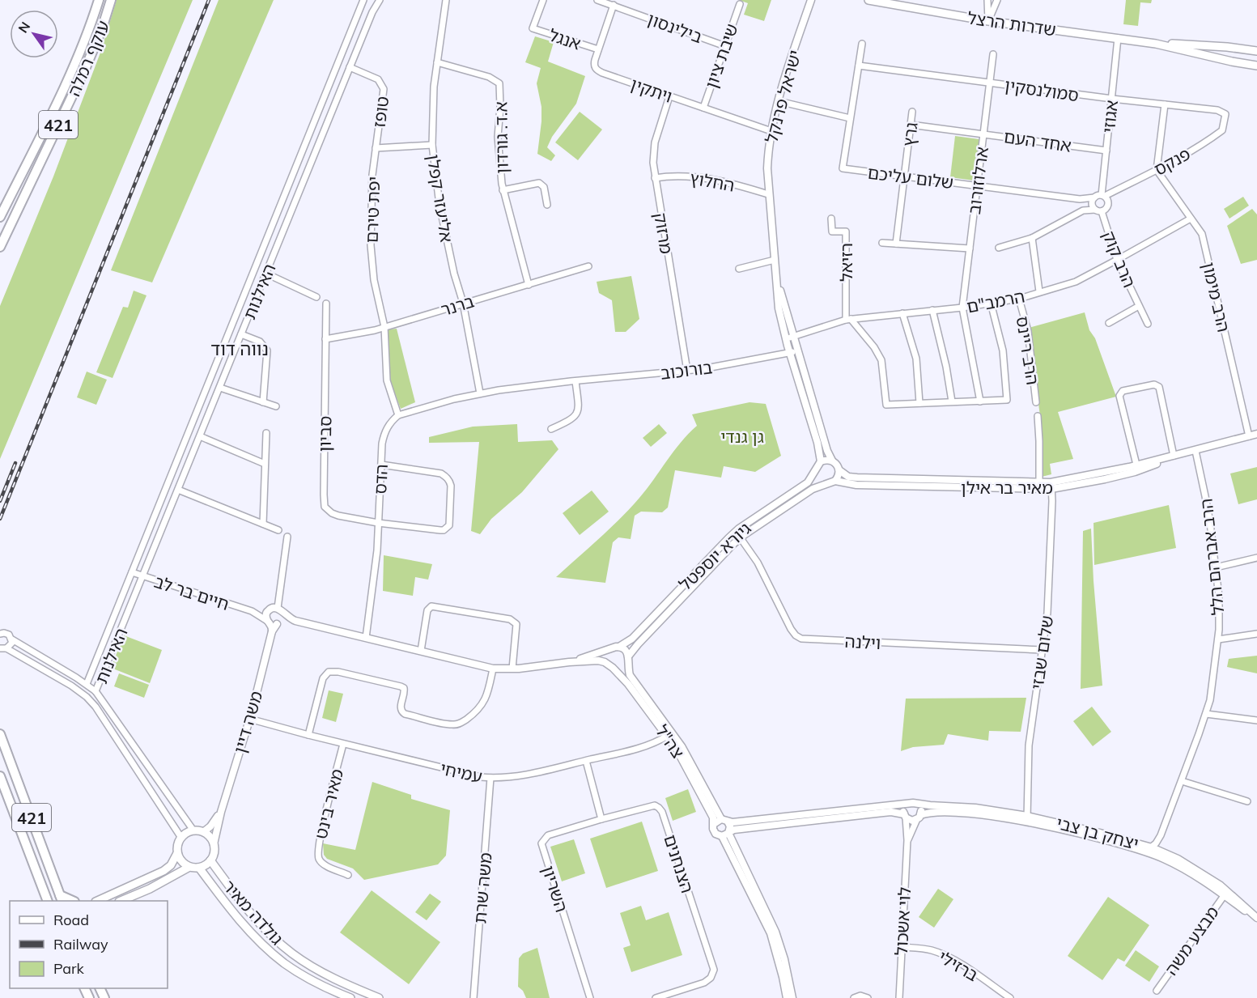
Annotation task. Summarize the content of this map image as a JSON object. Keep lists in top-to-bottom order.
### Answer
{
  "streets": {
    "main road": [
      "שדרות הרצל",
      "עוקף רמלה",
      "421",
      "גולדה מאיר"
    ],
    "street": [
      "בילינסון",
      "אנגל",
      "שיבת ציון",
      "ויתקין",
      "סמולנסקין",
      "ישראל פרנקל",
      "טופז",
      "אגוזי",
      "גרץ",
      "א.ד. גורדון",
      "אחד העם",
      "פנקס",
      "שלום עליכם",
      "ארלוזורוב",
      "החלוץ",
      "אליעזר קפלן",
      "יפת טירם",
      "מרזוק",
      "הרב קוק",
      "רזיאל",
      "האילנות",
      "הרב מימון",
      "הרמב\"ם",
      "ברנר",
      "הרב ריינס",
      "בורוכוב",
      "סביון",
      "הדס",
      "מאיר בר אילן",
      "גיורא יוספטל",
      "הרב אברהם הלל",
      "חיים בר לב",
      "וילנה",
      "שלום שבזי",
      "משה דיין",
      "צה\"ל",
      "עמיחי",
      "מאיר בינט",
      "יצחק בן צבי",
      "הצנחנים",
      "משה שרת",
      "השריון",
      "לוי אשכול",
      "מבצע משה",
      "ברזילי"
    ]
  },
  "crossings": [
    ["שדרות הרצל", "אגוזי"],
    ["בילינסון", "שיבת ציון"],
    ["בילינסון", "ויתקין"],
    ["אנגל", "ויתקין"],
    ["שיבת ציון", "ויתקין"],
    ["ויתקין", "ישראל פרנקל"],
    ["ויתקין", "מרזוק"],
    ["סמולנסקין", "אגוזי"],
    ["סמולנסקין", "פנקס"],
    ["סמולנסקין", "ארלוזורוב"],
    ["ישראל פרנקל", "החלוץ"],
    ["ישראל פרנקל", "הרמב\"ם"],
    ["ישראל פרנקל", "בורוכוב"],
    ["ישראל פרנקל", "מאיר בר אילן"],
    ["ישראל פרנקל", "גיורא יוספטל"],
    ["טופז", "יפת טירם"],
    ["טופז", "האילנות"],
    ["אגוזי", "אחד העם"],
    ["אגוזי", "פנקס"],
    ["אגוזי", "שלום עליכם"],
    ["אגוזי", "הרב קוק"],
    ["גרץ", "אחד העם"],
    ["גרץ", "שלום עליכם"],
    ["א.ד. גורדון", "אליעזר קפלן"],
    ["א.ד. גורדון", "ברנר"],
    ["אחד העם", "ארלוזורוב"],
    ["פנקס", "שלום עליכם"],
    ["פנקס", "הרב קוק"],
    ["פנקס", "הרב מימון"],
    ["שלום עליכם", "ארלוזורוב"],
    ["שלום עליכם", "הרב קוק"],
    ["ארלוזורוב", "הרמב\"ם"],
    ["החלוץ", "מרזוק"],
    ["אליעזר קפלן", "ברנר"],
    ["אליעזר קפלן", "בורוכוב"],
    ["יפת טירם", "ברנר"],
    ["מרזוק", "בורוכוב"],
    ["הרב קוק", "הרמב\"ם"],
    ["רזיאל", "הרמב\"ם"],
    ["האילנות", "חיים בר לב"],
    ["הרב מימון", "הרמב\"ם"],
    ["הרב מימון", "מאיר בר אילן"],
    ["הרמב\"ם", "הרב ריינס"],
    ["ברנר", "סביון"],
    ["בורוכוב", "הדס"],
    ["סביון", "הדס"],
    ["הדס", "גיורא יוספטל"],
    ["מאיר בר אילן", "גיורא יוספטל"],
    ["מאיר בר אילן", "הרב אברהם הלל"],
    ["מאיר בר אילן", "שלום שבזי"],
    ["גיורא יוספטל", "חיים בר לב"],
    ["גיורא יוספטל", "וילנה"],
    ["גיורא יוספטל", "משה דיין"],
    ["גיורא יוספטל", "צה\"ל"],
    ["הרב אברהם הלל", "יצחק בן צבי"],
    ["חיים בר לב", "משה דיין"],
    ["וילנה", "שלום שבזי"],
    ["שלום שבזי", "יצחק בן צבי"],
    ["משה דיין", "עמיחי"],
    ["משה דיין", "גולדה מאיר"],
    ["צה\"ל", "עמיחי"],
    ["עמיחי", "מאיר בינט"],
    ["עמיחי", "משה שרת"],
    ["יצחק בן צבי", "לוי אשכול"],
    ["יצחק בן צבי", "מבצע משה"],
    ["הצנחנים", "השריון"],
    ["לוי אשכול", "ברזילי"]
  ],
  "districts": ["נווה דוד"],
  "parks": ["גן גנדי"],
  "legend": ["Road", "Railway", "Park"],
  "north": "top left"
}
